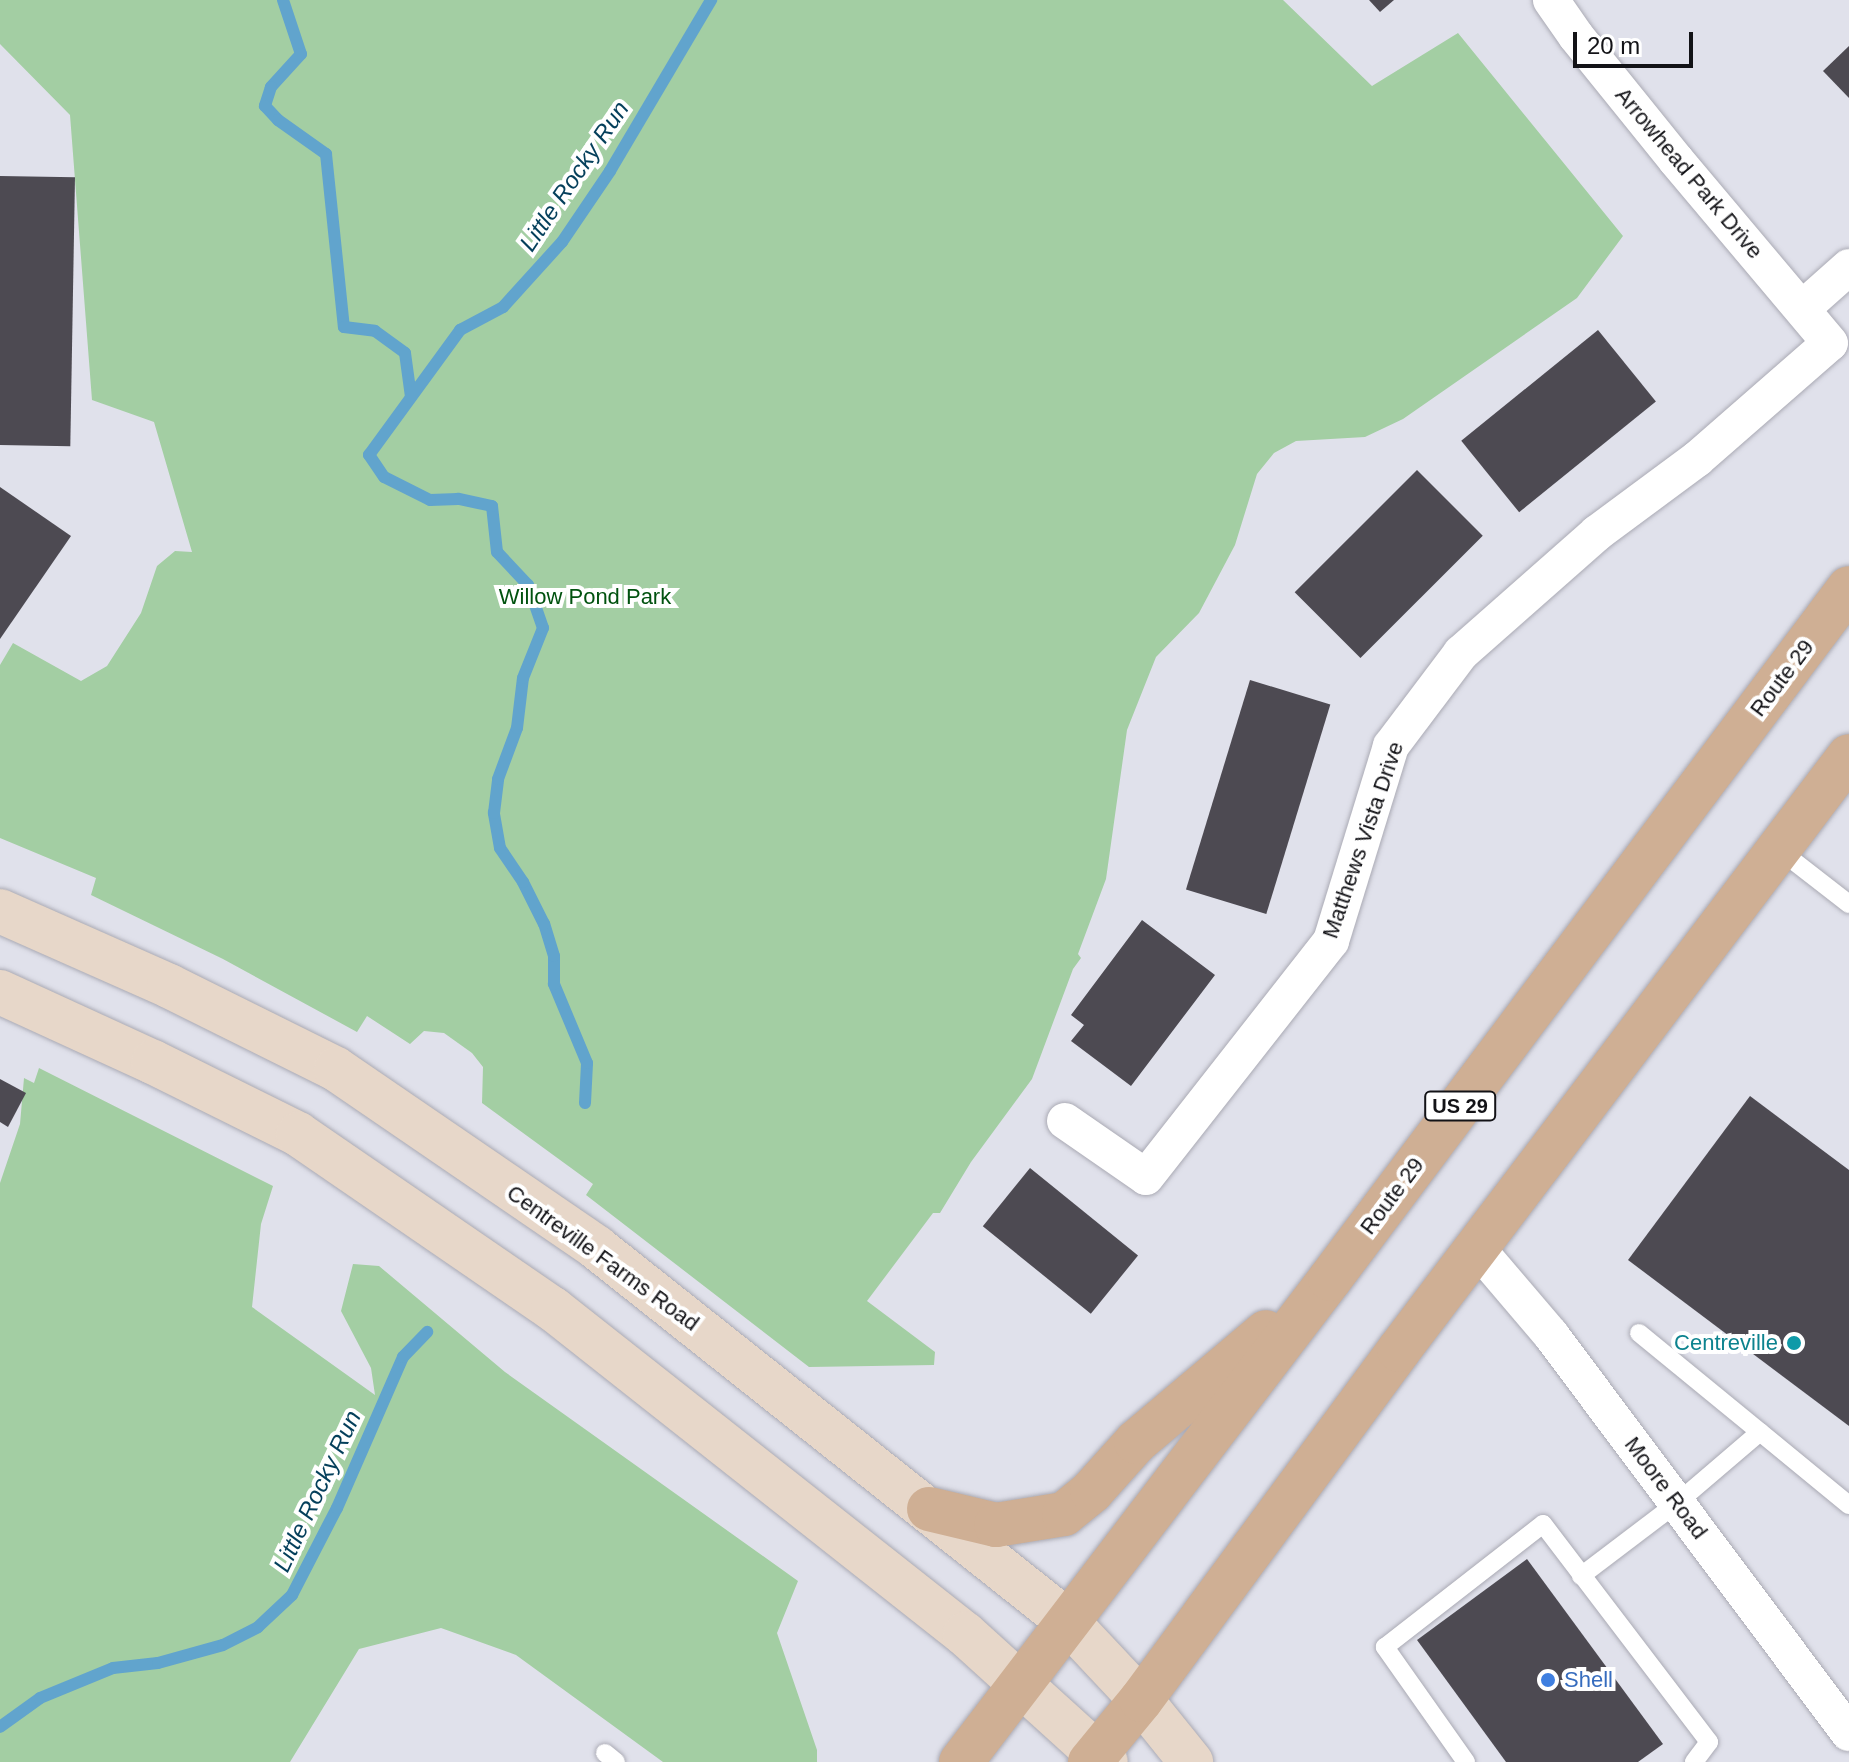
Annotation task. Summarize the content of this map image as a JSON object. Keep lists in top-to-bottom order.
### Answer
{
  "streets": {
    "main road": ["Route 29", "US 29"],
    "street": [
      "Arrowhead Park Drive",
      "Matthews Vista Drive",
      "Centreville Farms Road",
      "Moore Road"
    ]
  },
  "crossings": [
    ["Arrowhead Park Drive", "Matthews Vista Drive"],
    ["Route 29", "Centreville Farms Road"]
  ],
  "water": ["Little Rocky Run"],
  "parks": ["Willow Pond Park"],
  "places": ["Centreville", "Shell"],
  "scale_bar": "20 m"
}
